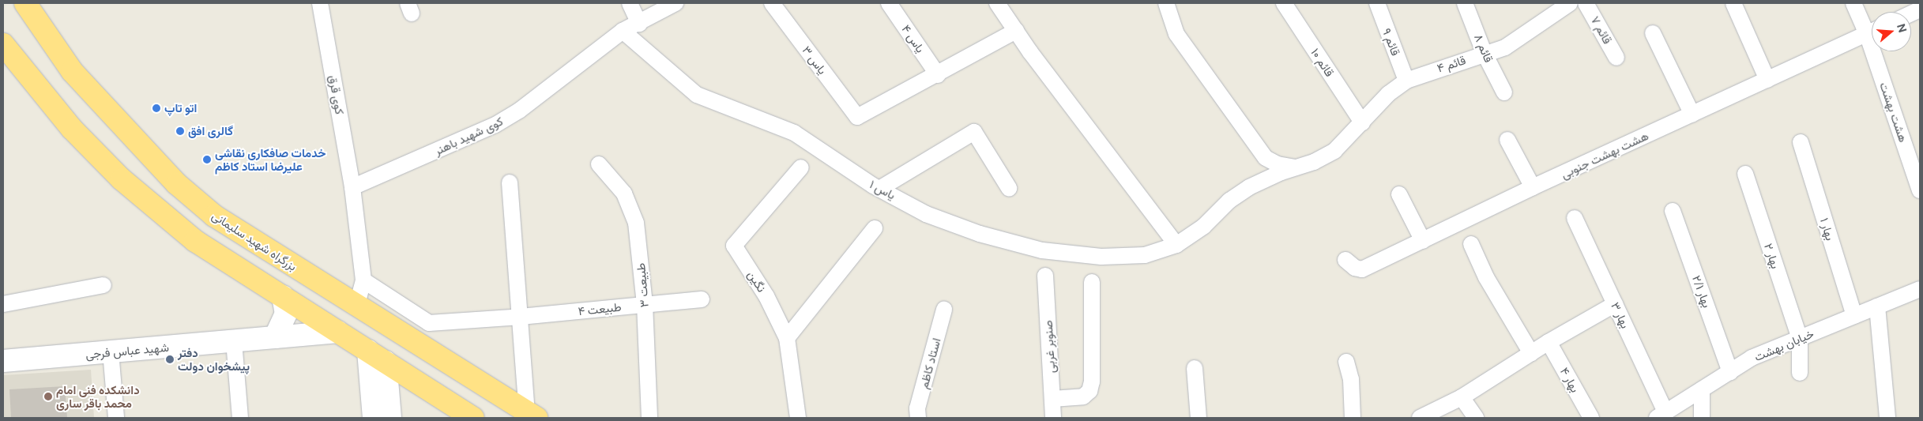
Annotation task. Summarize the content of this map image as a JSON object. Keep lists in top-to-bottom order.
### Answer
{
  "streets": {
    "highway": ["بزرگراه شهید سلیمانی"],
    "main road": ["شهید عباس فرجی"],
    "street": [
      "قائم ۷",
      "یاس ۴",
      "قائم ۹",
      "قائم ۸",
      "یاس ۳",
      "قائم ۱۰",
      "قائم ۴",
      "کوی قرق",
      "هشت بهشت",
      "کوی شهید باهنر",
      "هشت بهشت جنوبی",
      "یاس ۱",
      "بهار ۱",
      "بهار ۲",
      "نگین",
      "طبیعت ٣",
      "بهار ۲/۱",
      "طبیعت ۴",
      "بهار ۳",
      "خیابان بهشت",
      "صنوبر غربی",
      "استاد کاظم",
      "بهار ۴"
    ]
  },
  "crossings": [
    ["یاس ۴", "یاس ۳"],
    ["قائم ۹", "قائم ۴"],
    ["قائم ۸", "قائم ۴"],
    ["قائم ۱۰", "قائم ۴"],
    ["قائم ۴", "یاس ۱"],
    ["کوی قرق", "کوی شهید باهنر"],
    ["کوی شهید باهنر", "یاس ۱"],
    ["بهار ۱", "خیابان بهشت"],
    ["بهار ۲", "خیابان بهشت"],
    ["طبیعت ٣", "طبیعت ۴"],
    ["بهار ۲/۱", "خیابان بهشت"],
    ["بهار ۳", "خیابان بهشت"]
  ],
  "places": [
    "اتو تاپ",
    "گالری افق",
    "خدمات صافکاری نقاشی علیرضا استاد کاظم",
    "دفتر پیشخوان دولت",
    "دانشکده فنی امام محمد باقر ساری"
  ],
  "north": "right"
}
